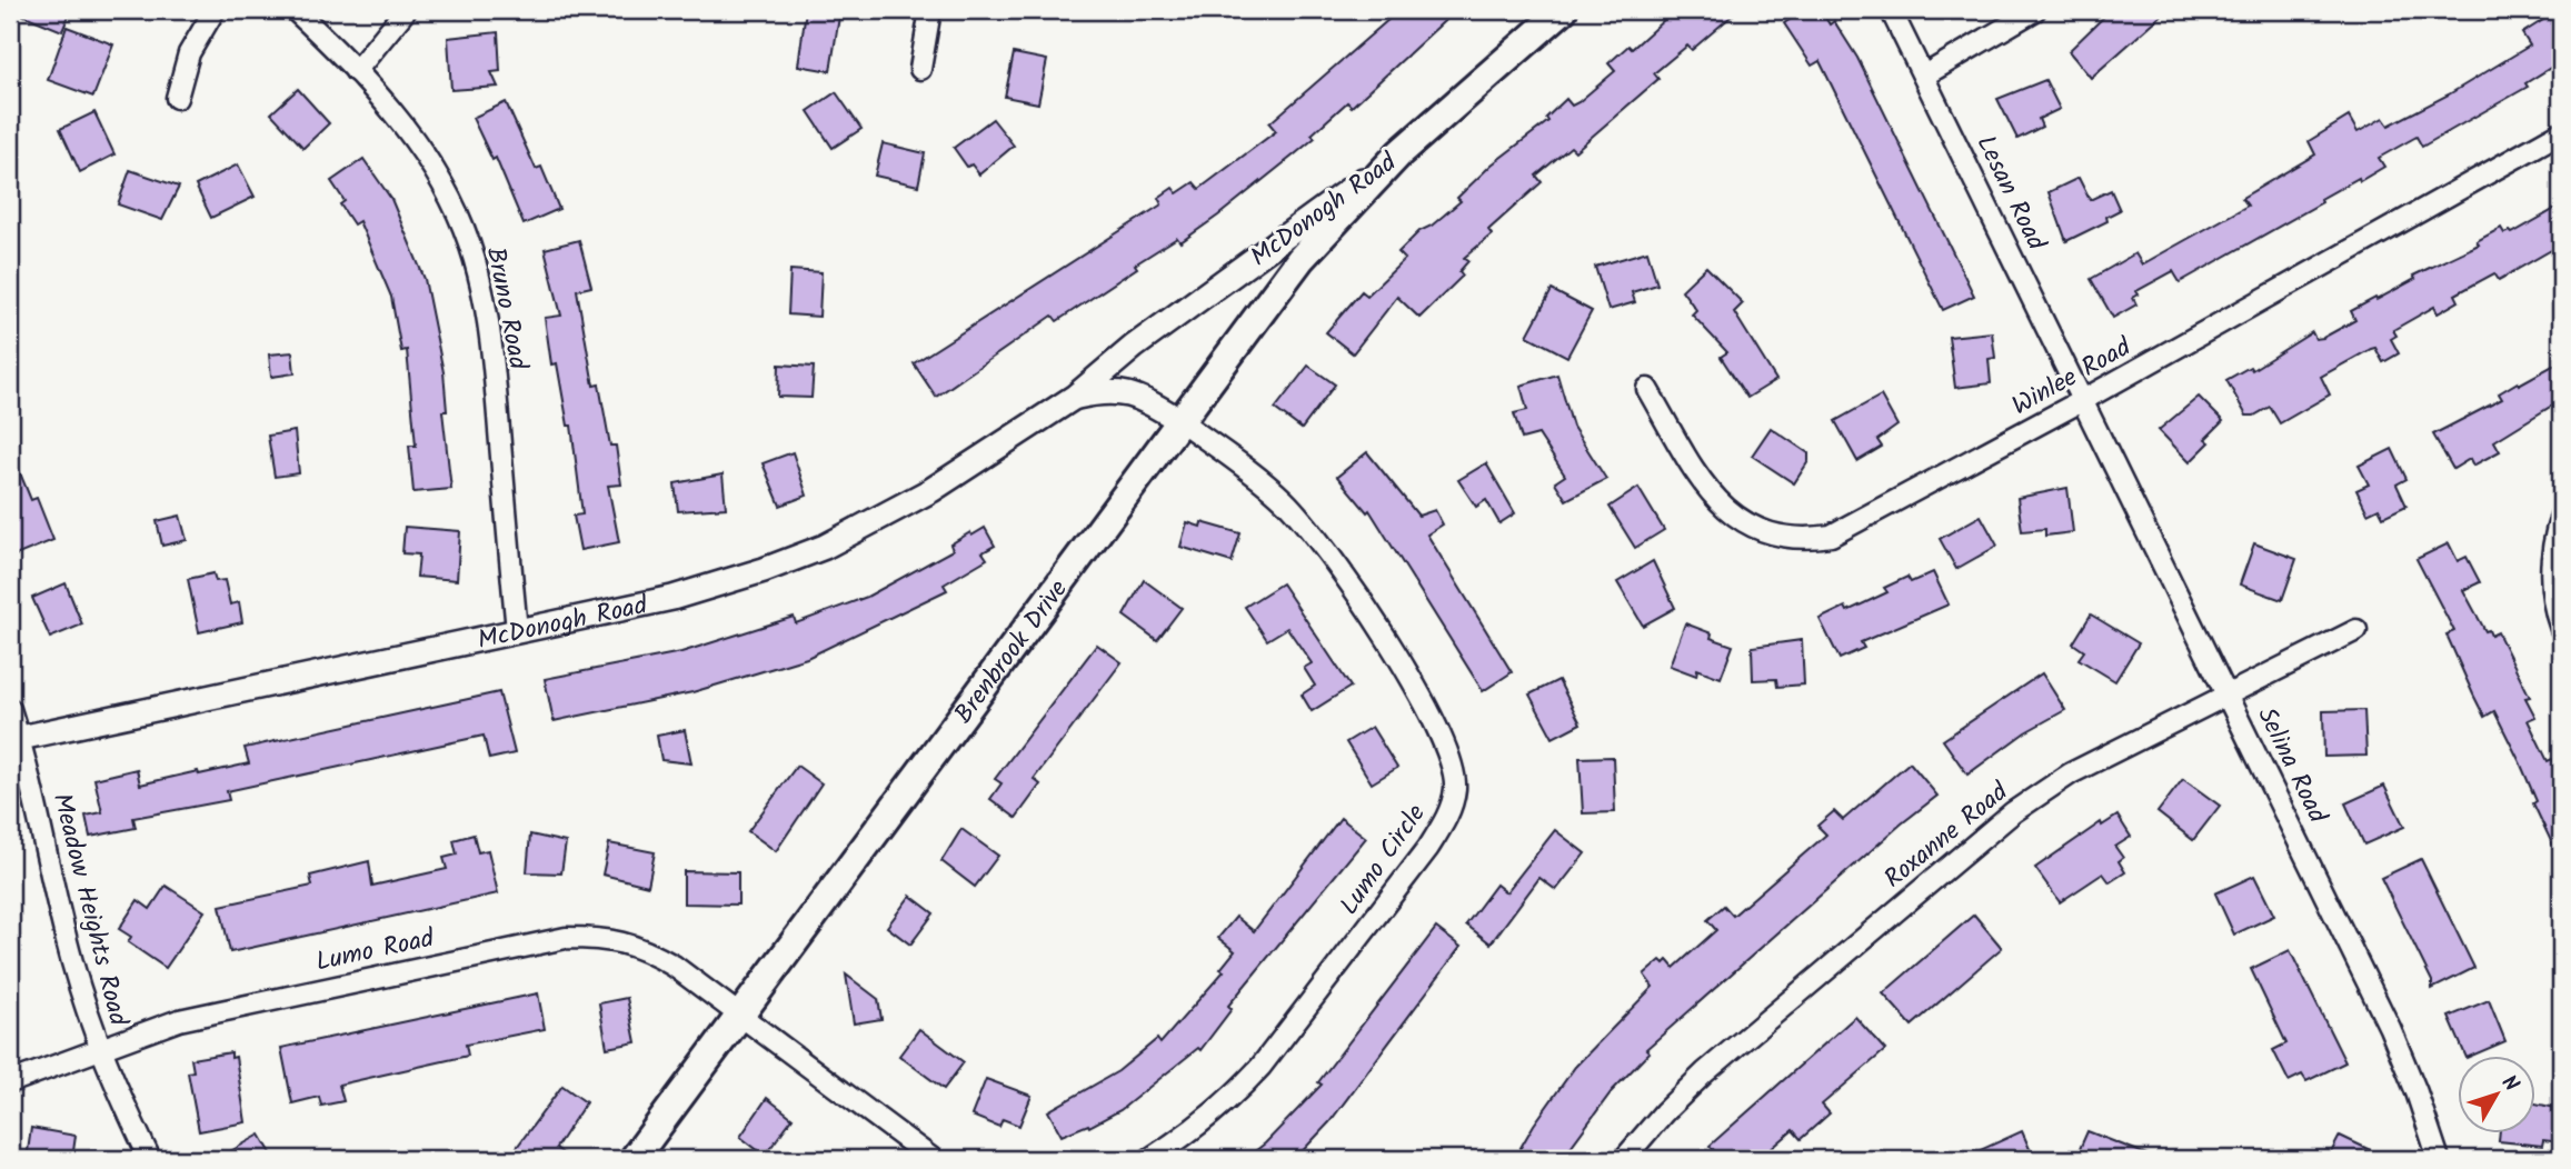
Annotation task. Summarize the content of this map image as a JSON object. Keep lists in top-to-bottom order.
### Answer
{
  "streets": {
    "main road": ["McDonogh Road", "Brenbrook Drive"],
    "street": [
      "Lesan Road",
      "Bruno Road",
      "Winlee Road",
      "Selina Road",
      "Roxanne Road",
      "Lumo Circle",
      "Meadow Heights Road",
      "Lumo Road"
    ]
  },
  "crossings": [
    ["Lesan Road", "Winlee Road"],
    ["Lesan Road", "Selina Road"],
    ["McDonogh Road", "Bruno Road"],
    ["McDonogh Road", "Brenbrook Drive"],
    ["McDonogh Road", "Lumo Circle"],
    ["McDonogh Road", "Meadow Heights Road"],
    ["Winlee Road", "Selina Road"],
    ["Brenbrook Drive", "Lumo Circle"],
    ["Brenbrook Drive", "Lumo Road"],
    ["Selina Road", "Roxanne Road"],
    ["Meadow Heights Road", "Lumo Road"]
  ],
  "north": "top right"
}
